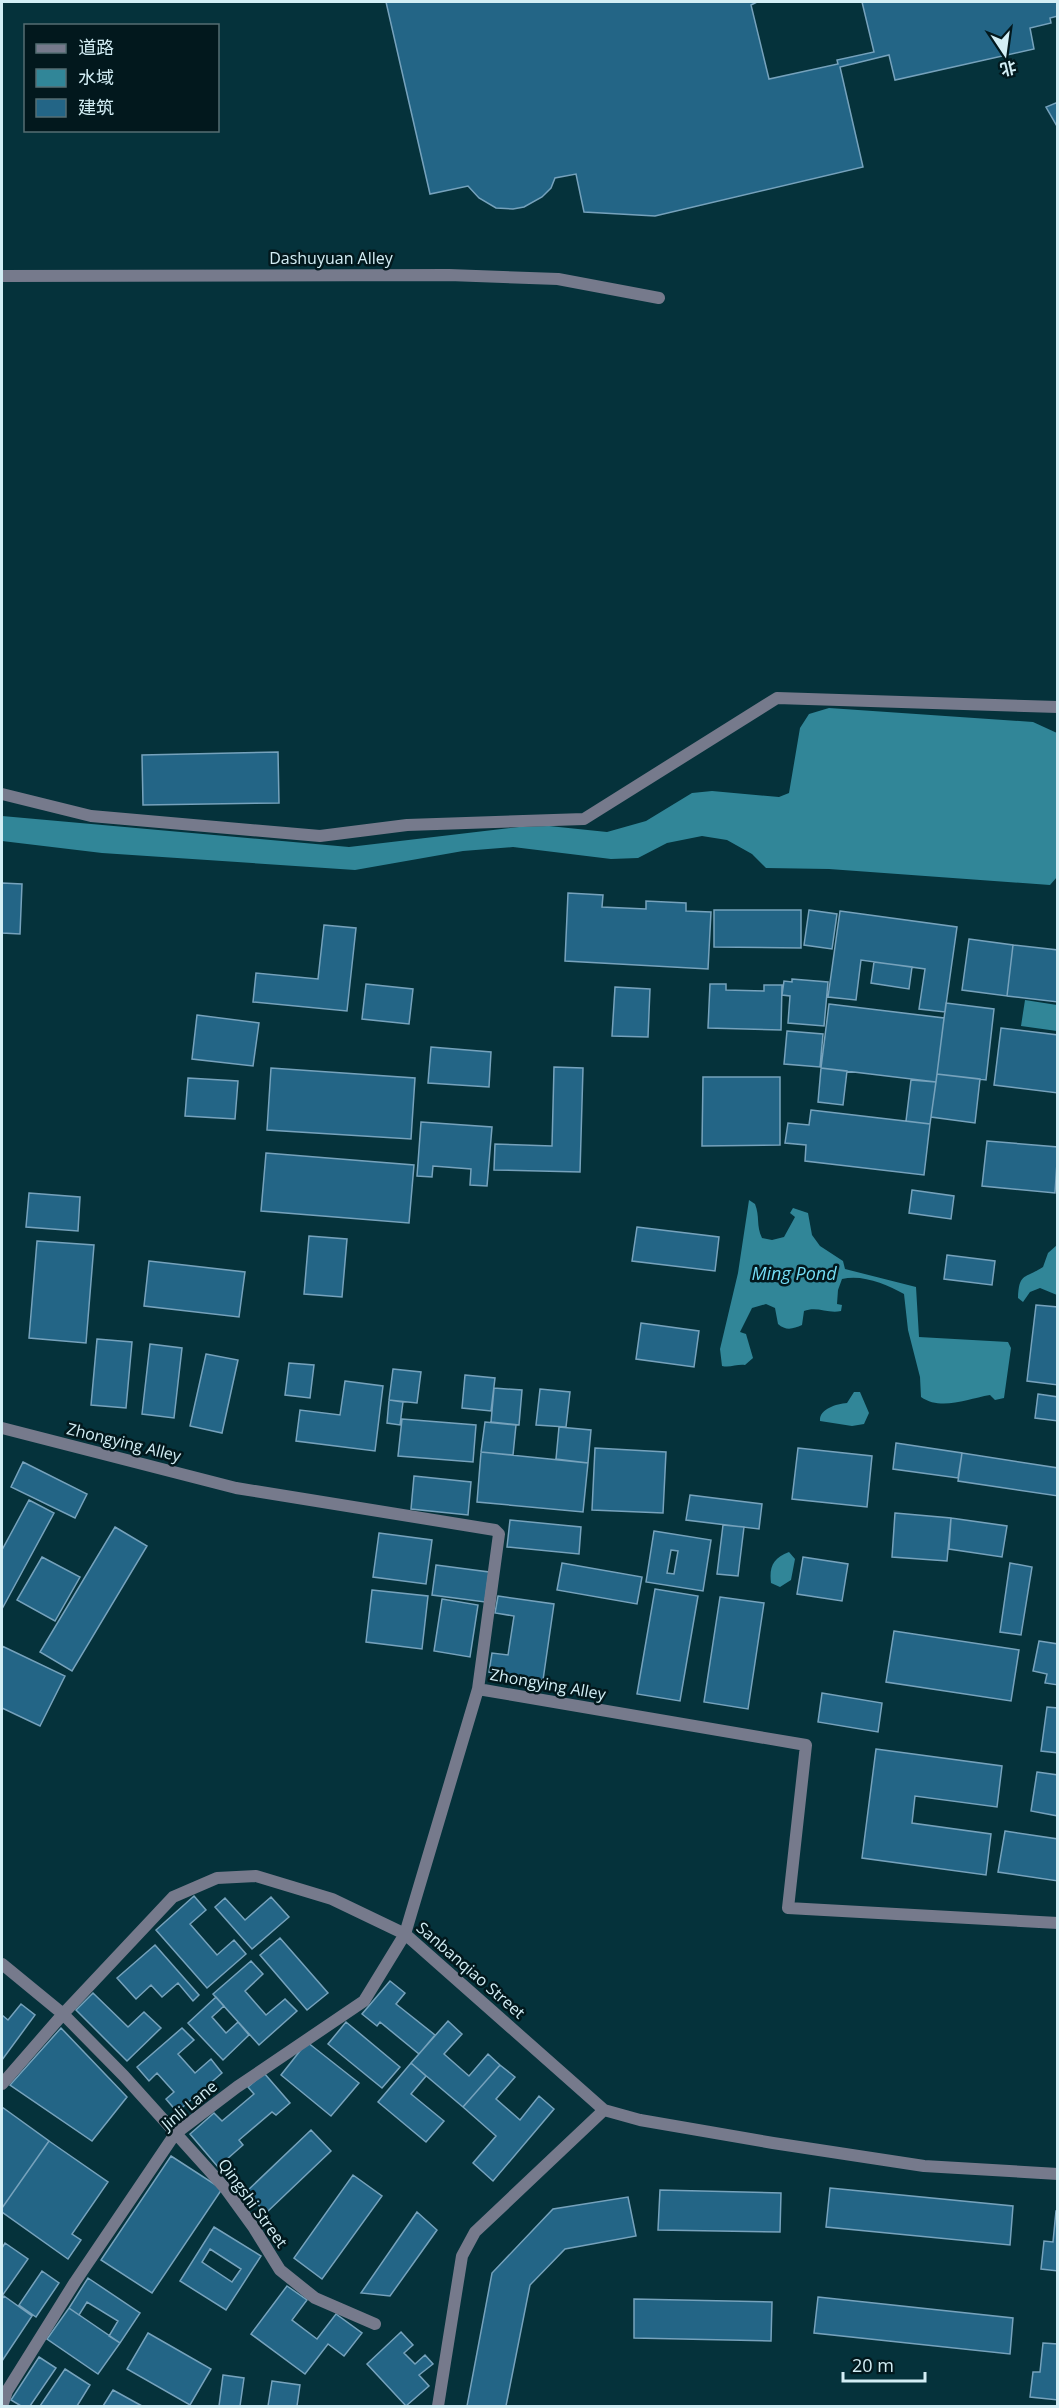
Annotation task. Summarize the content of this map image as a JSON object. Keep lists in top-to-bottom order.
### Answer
{
  "streets": {
    "street": [
      "Dashuyuan Alley",
      "Zhongying Alley",
      "Sanbanqiao Street",
      "Jinli Lane",
      "Qingshi Street"
    ]
  },
  "crossings": [
    ["Zhongying Alley", "Jinli Lane"],
    ["Sanbanqiao Street", "Jinli Lane"],
    ["Sanbanqiao Street", "Qingshi Street"],
    ["Jinli Lane", "Qingshi Street"]
  ],
  "water": ["Ming Pond"],
  "legend": ["道路", "水域", "建筑"],
  "scale_bar": "20 m",
  "north": "bottom"
}
